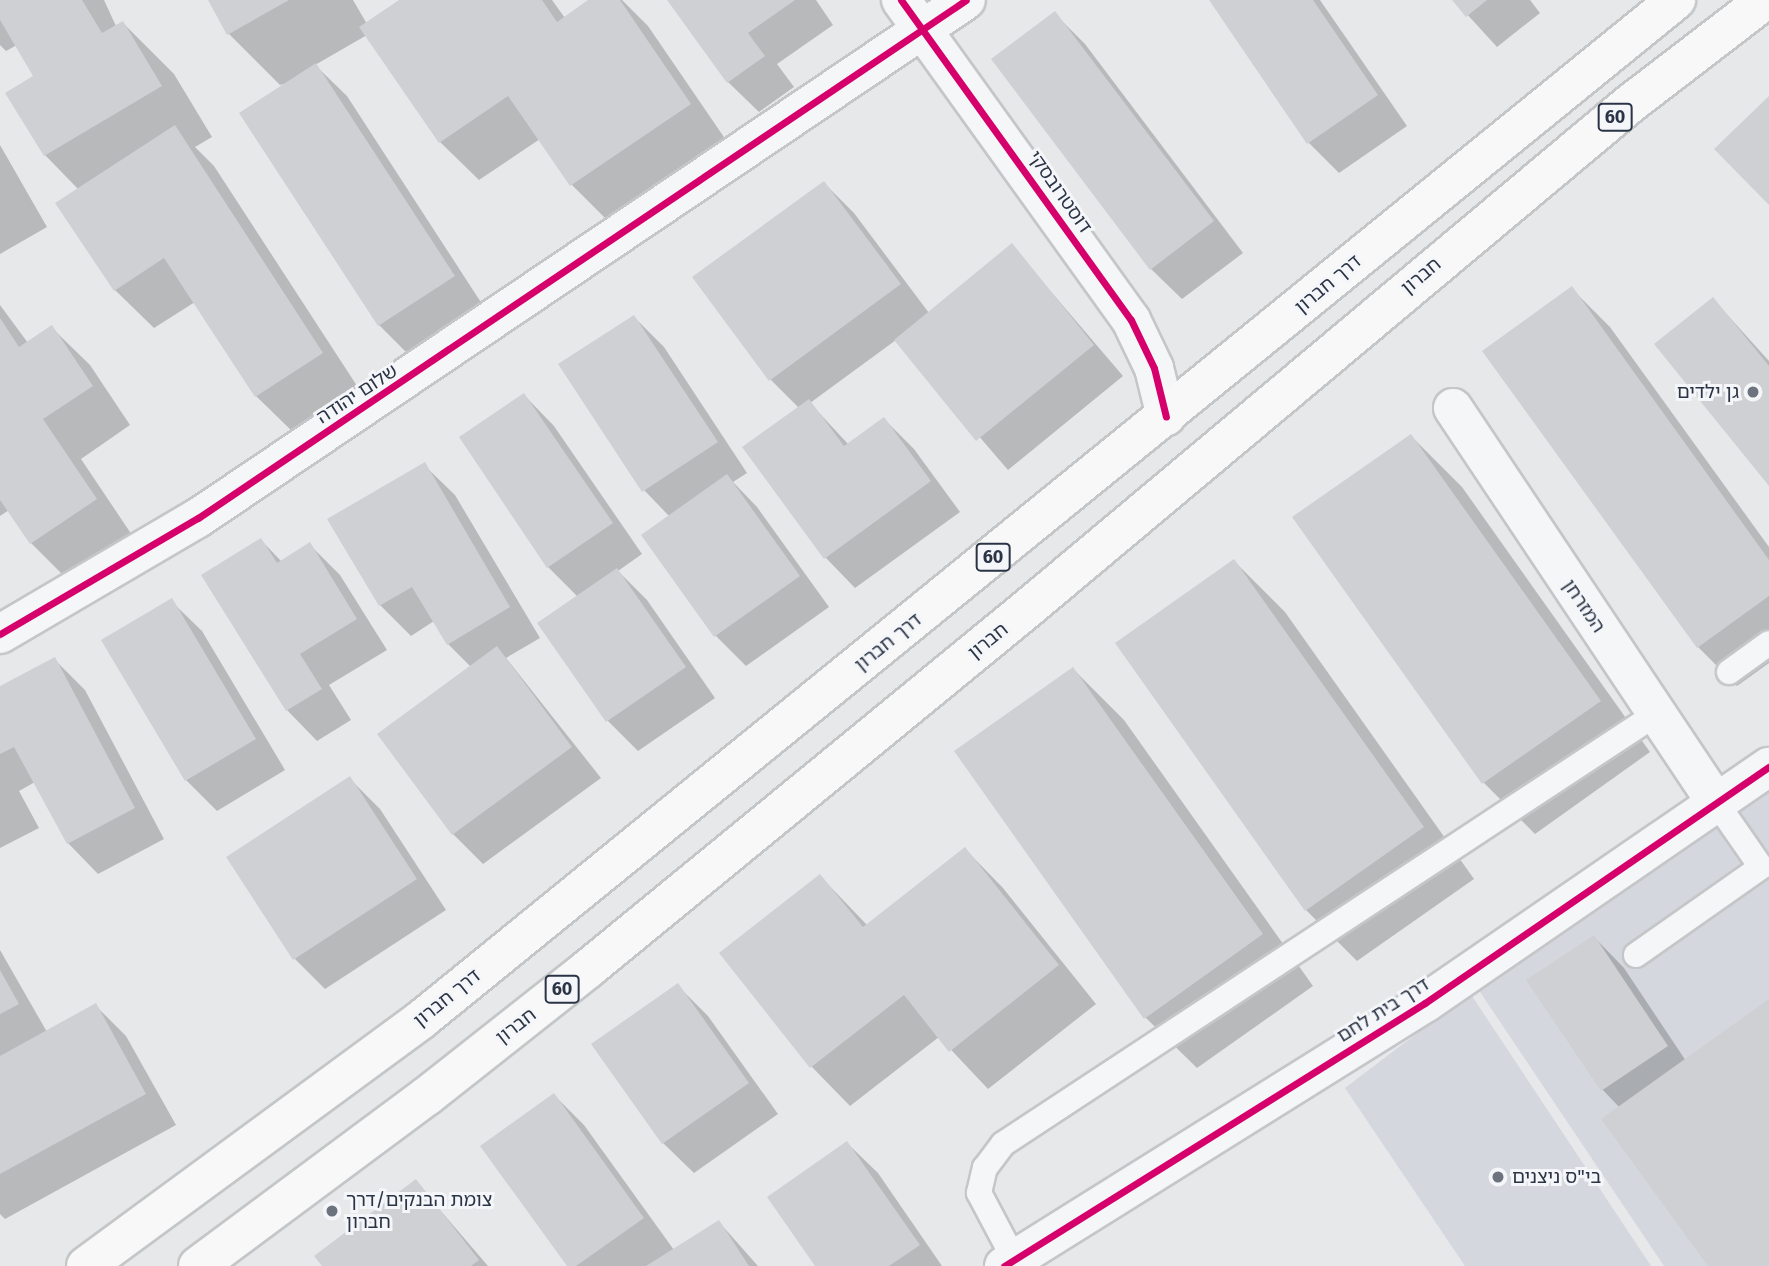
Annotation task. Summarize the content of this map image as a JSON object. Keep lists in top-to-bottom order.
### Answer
{
  "streets": {
    "highway": ["60", "חברון", "דרך חברון"],
    "street": [
      "דוסטרובסקי",
      "שלום יהודה",
      "המזרחן",
      "דרך בית לחם"
    ]
  },
  "crossings": [
    ["דוסטרובסקי", "דרך חברון"],
    ["דוסטרובסקי", "שלום יהודה"],
    ["המזרחן", "דרך בית לחם"]
  ],
  "places": ["גן ילדים", "בי\"ס ניצנים", "צומת הבנקים/דרך חברון"]
}
